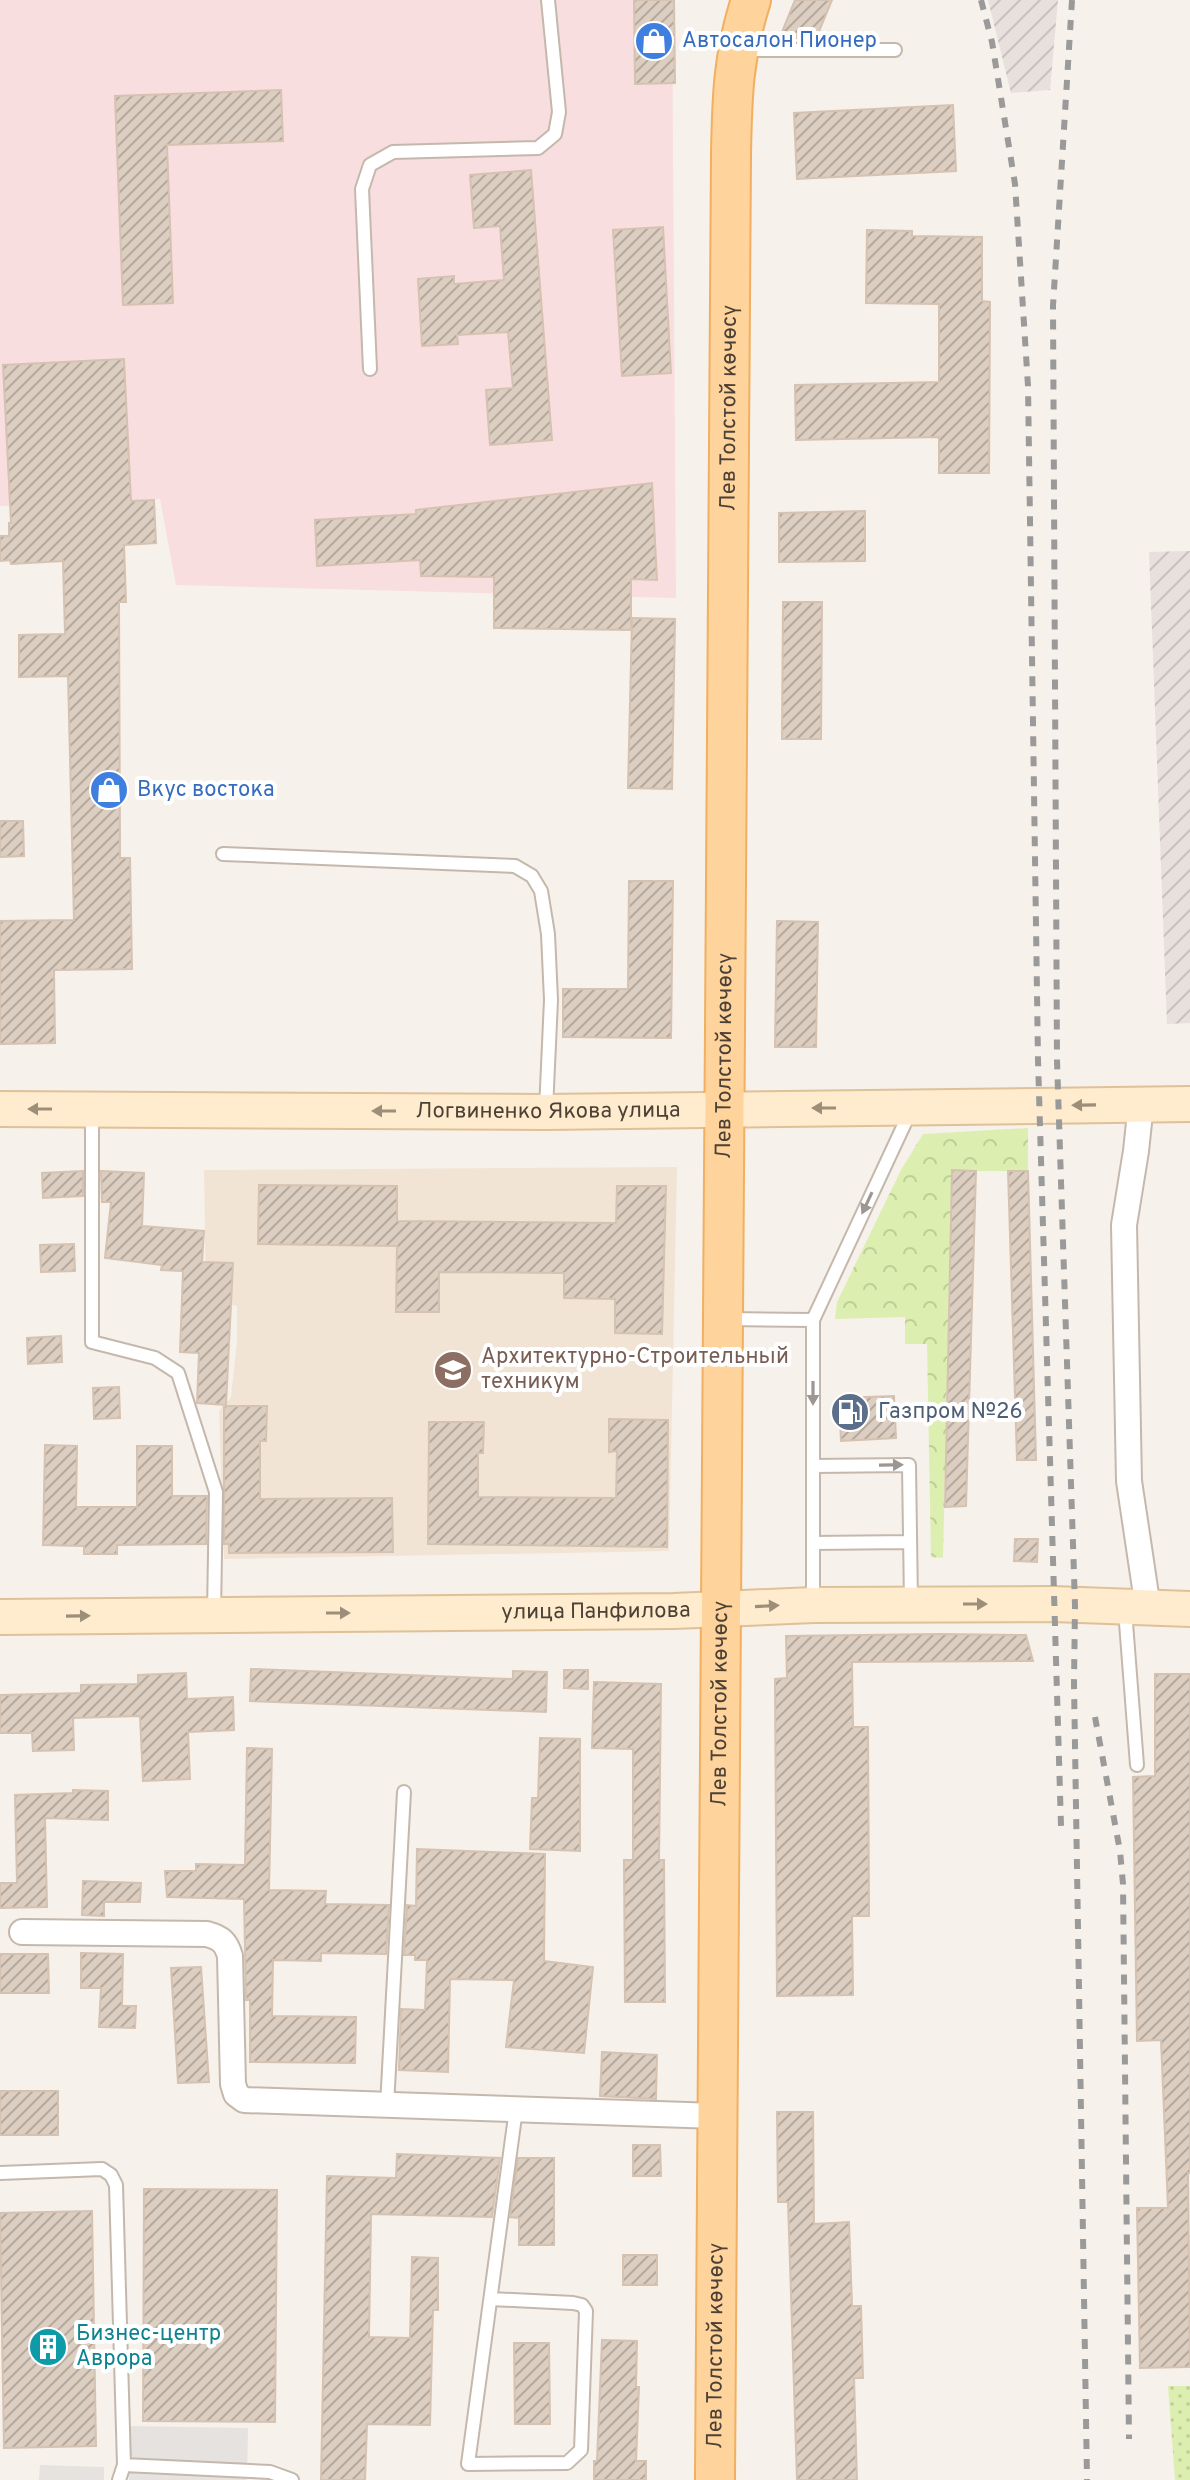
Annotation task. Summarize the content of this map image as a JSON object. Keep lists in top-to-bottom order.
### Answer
{
  "streets": {
    "main road": ["Лев Толстой көчөсү"],
    "street": ["Логвиненко Якова улица", "улица Панфилова"]
  },
  "crossings": [
    ["Лев Толстой көчөсү", "Логвиненко Якова улица"],
    ["Лев Толстой көчөсү", "улица Панфилова"]
  ],
  "one_way": ["Логвиненко Якова улица", "улица Панфилова"],
  "places": {
    "shop": ["Автосалон Пионер", "Вкус востока"],
    "school or university": ["Архитектурно-Строительный техникум"],
    "fuel station": ["Газпром №26"],
    "building": ["Бизнес-центр Аврора"]
  }
}
